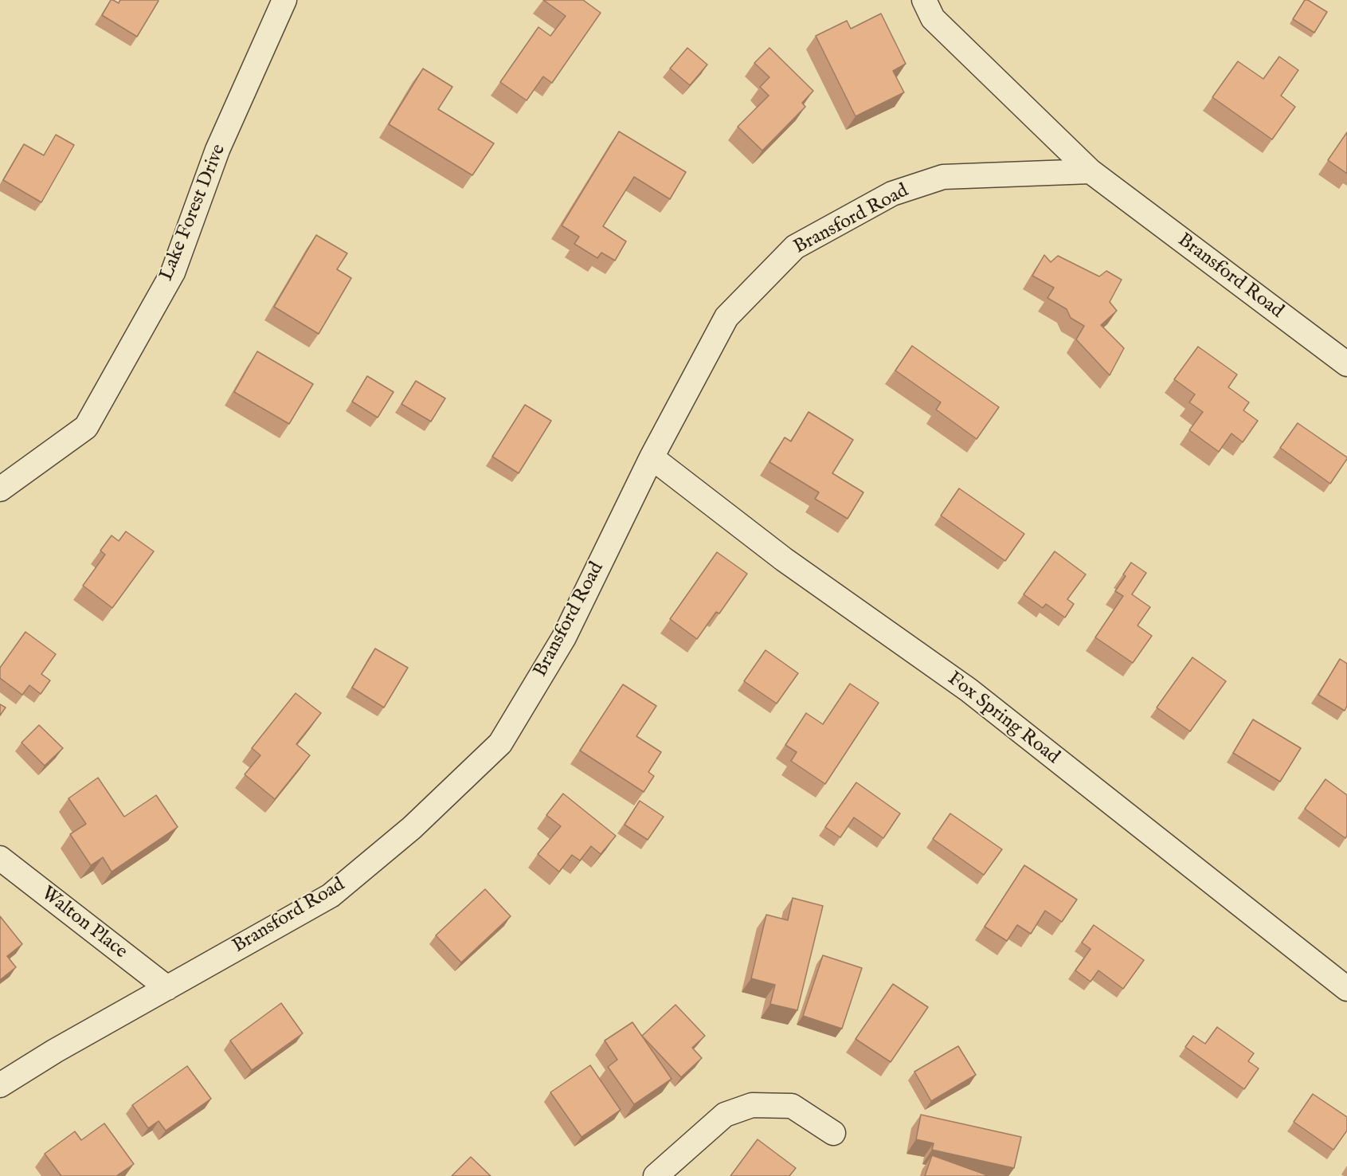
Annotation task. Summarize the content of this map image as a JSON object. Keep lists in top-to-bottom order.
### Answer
{
  "streets": {
    "street": [
      "Lake Forest Drive",
      "Bransford Road",
      "Fox Spring Road",
      "Walton Place"
    ]
  },
  "crossings": [
    ["Bransford Road", "Fox Spring Road"],
    ["Bransford Road", "Walton Place"]
  ]
}
